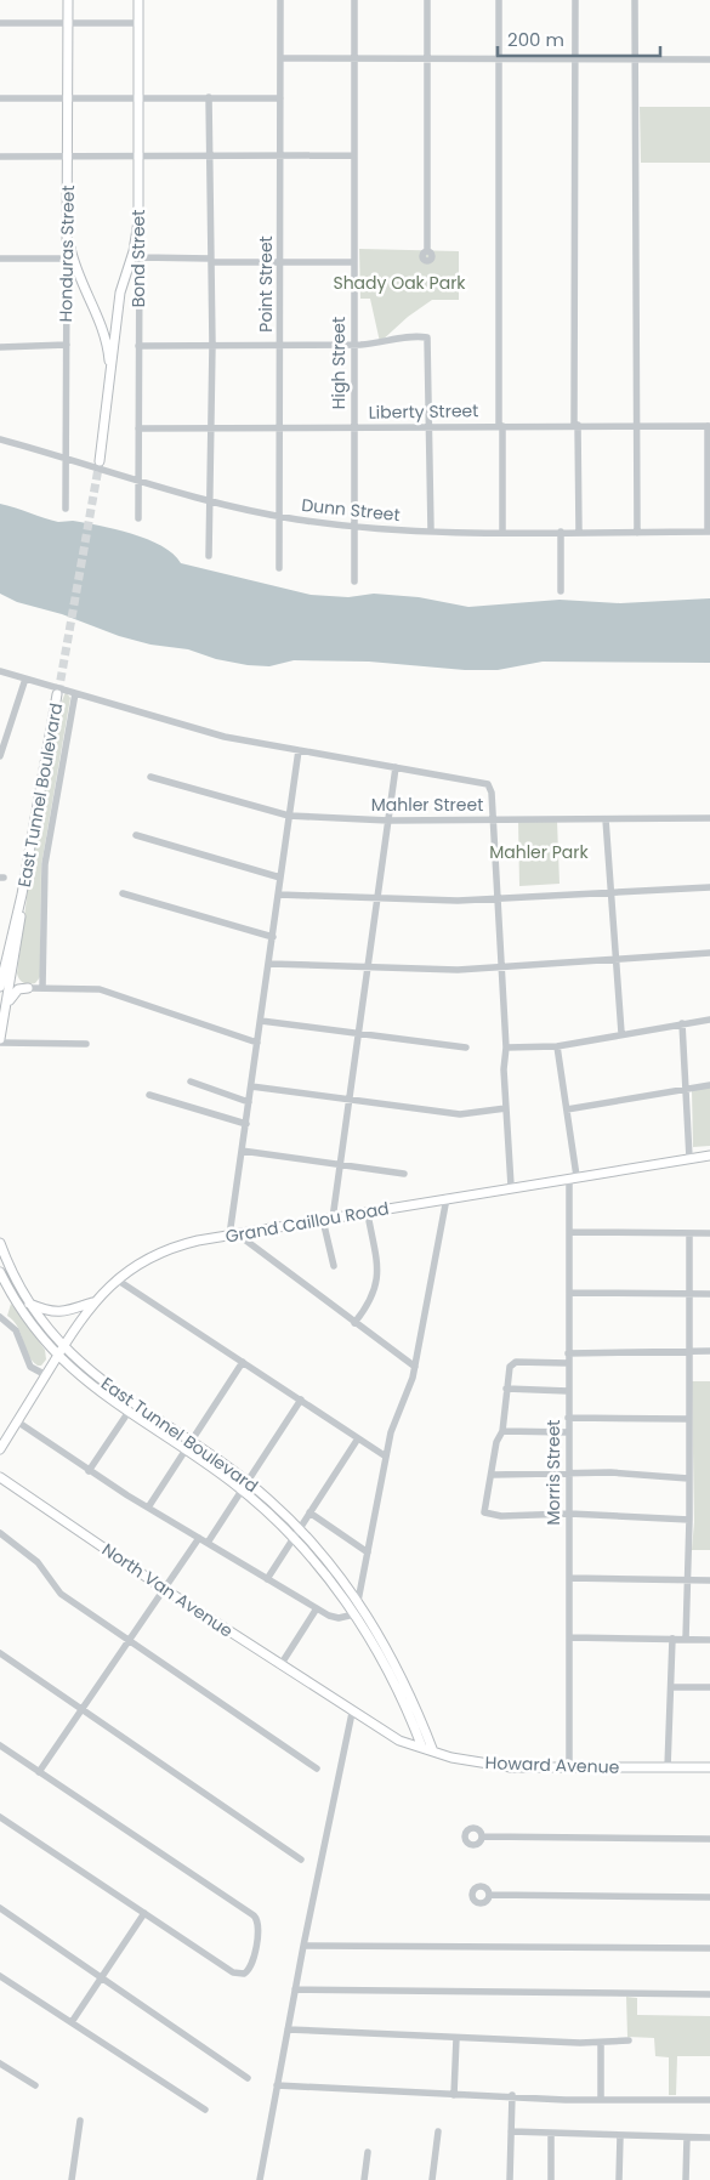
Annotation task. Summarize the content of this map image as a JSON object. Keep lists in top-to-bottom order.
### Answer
{
  "streets": {
    "main road": [
      "Honduras Street",
      "Bond Street",
      "East Tunnel Boulevard",
      "Grand Caillou Road",
      "North Van Avenue",
      "Howard Avenue"
    ],
    "street": [
      "Point Street",
      "High Street",
      "Liberty Street",
      "Dunn Street",
      "Mahler Street",
      "Morris Street"
    ]
  },
  "crossings": [
    ["Honduras Street", "Dunn Street"],
    ["Bond Street", "Liberty Street"],
    ["Bond Street", "Dunn Street"],
    ["Point Street", "Liberty Street"],
    ["Point Street", "Dunn Street"],
    ["High Street", "Liberty Street"],
    ["High Street", "Dunn Street"],
    ["East Tunnel Boulevard", "Grand Caillou Road"],
    ["East Tunnel Boulevard", "Howard Avenue"],
    ["Grand Caillou Road", "Morris Street"],
    ["Morris Street", "Howard Avenue"],
    ["North Van Avenue", "Howard Avenue"]
  ],
  "parks": ["Shady Oak Park", "Mahler Park"],
  "scale_bar": "200 m"
}
